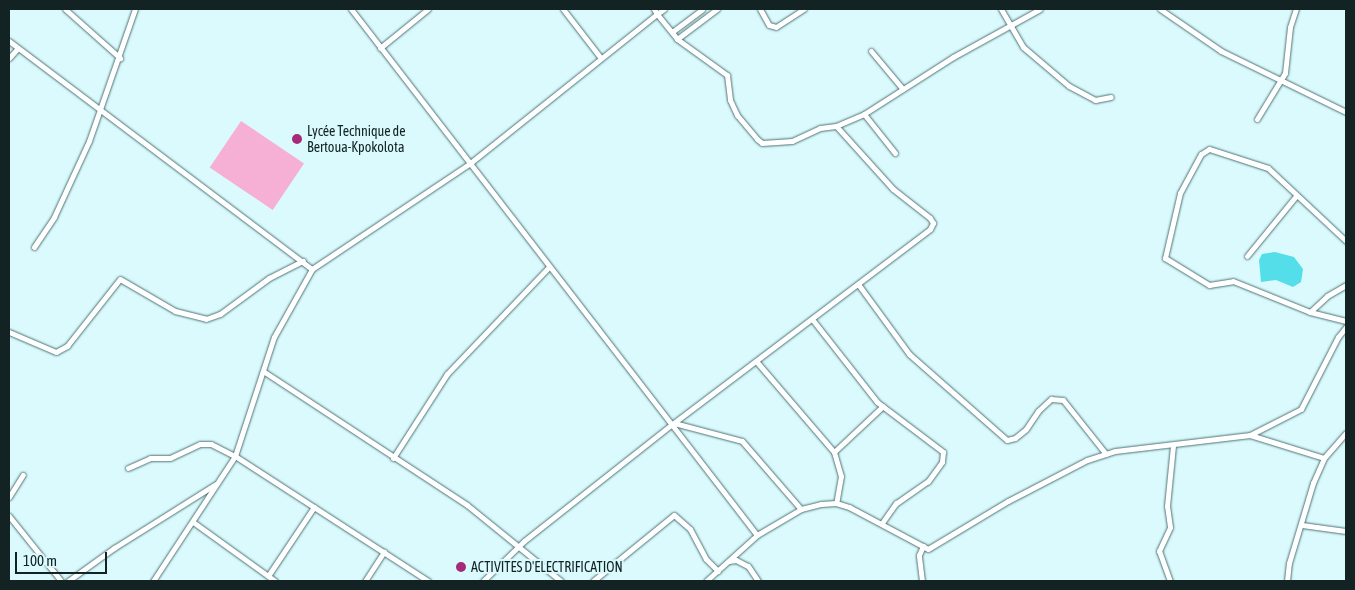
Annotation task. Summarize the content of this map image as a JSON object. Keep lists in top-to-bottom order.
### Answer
{
  "places": ["Lycée Technique de Bertoua-Kpokolota", "ACTIVITES D'ELECTRIFICATION"],
  "scale_bar": "100 m"
}
